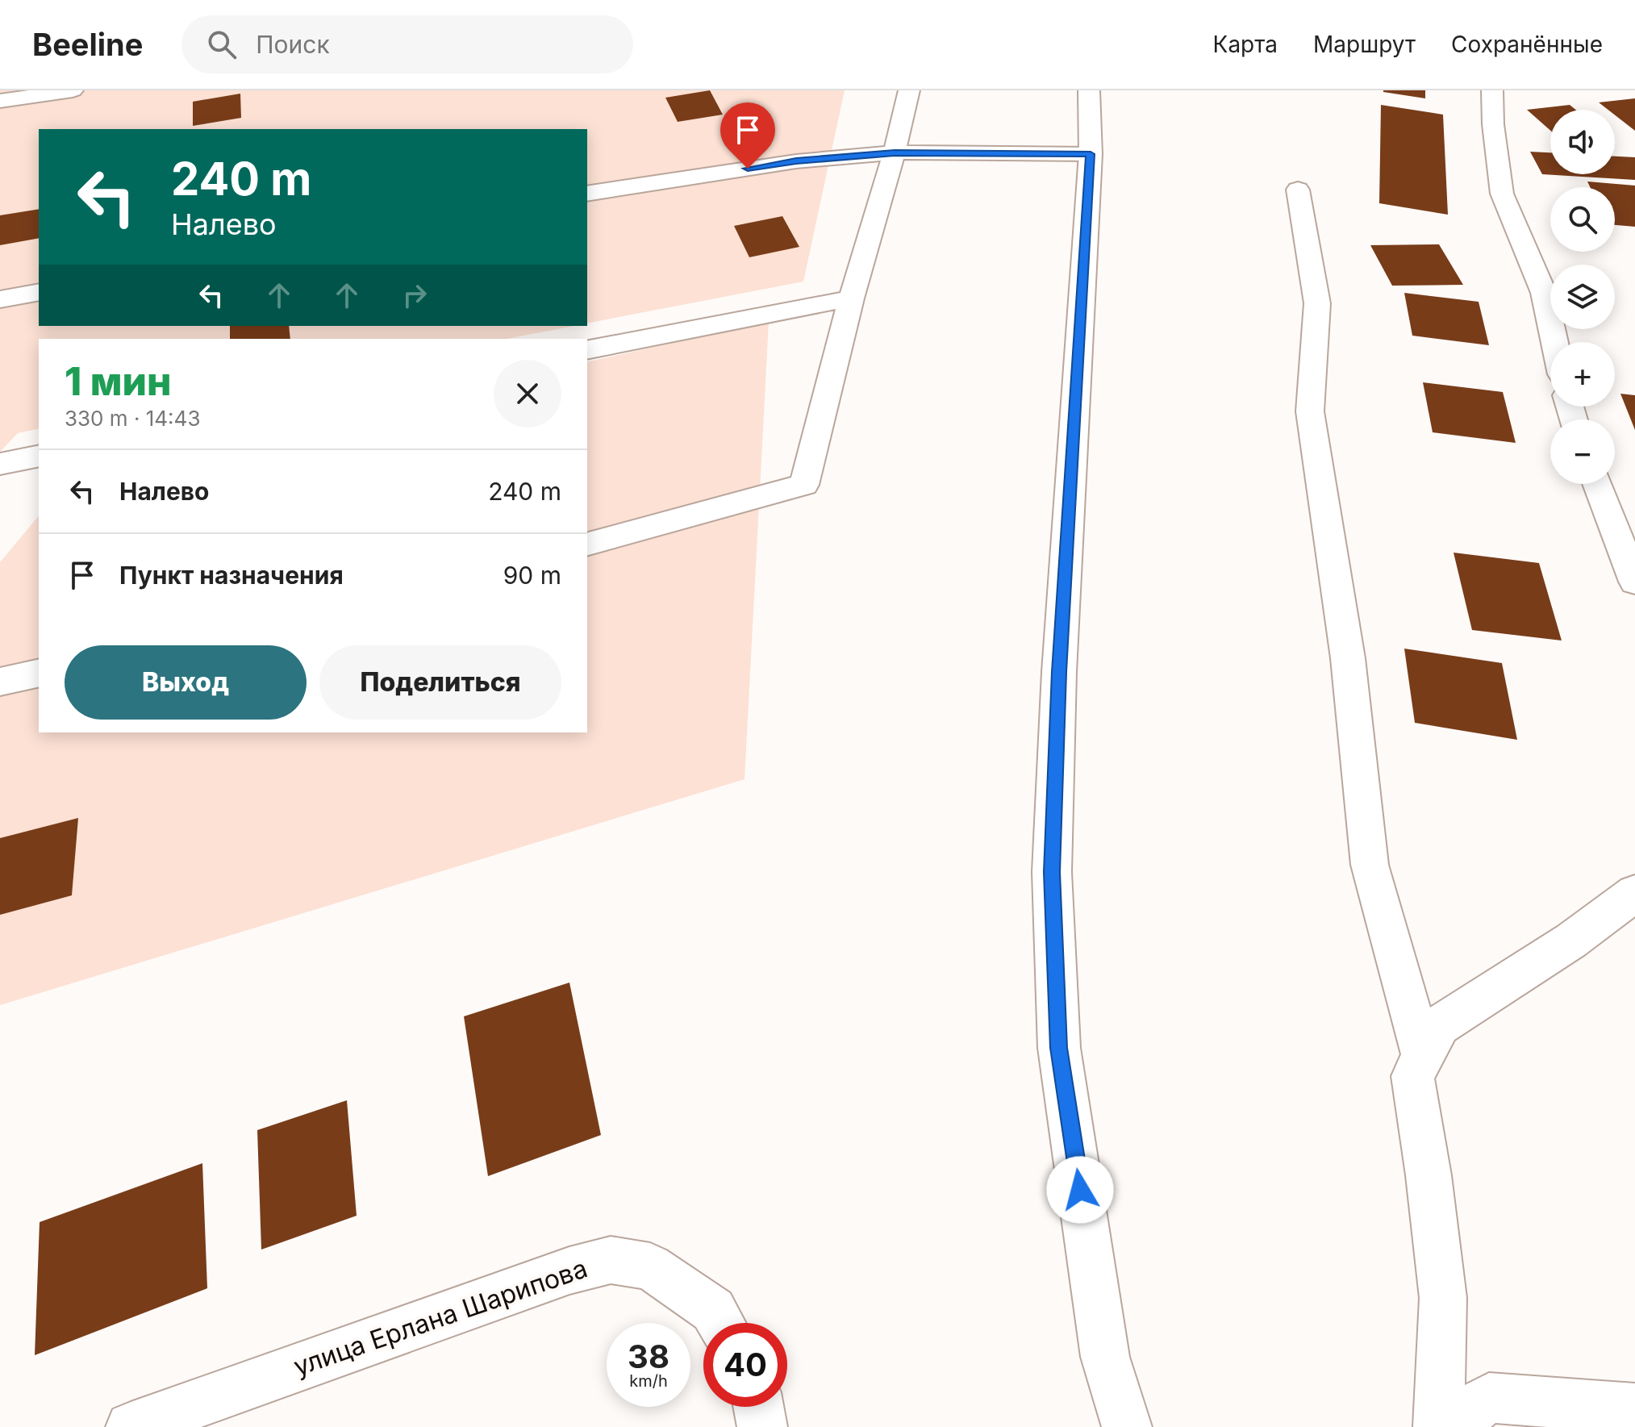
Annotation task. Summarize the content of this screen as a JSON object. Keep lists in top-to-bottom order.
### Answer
{
  "streets": {
    "street": ["улица Ерлана Шарипова"]
  },
  "page": {
    "header": "Beeline",
    "search": "Поиск",
    "nav": ["Карта", "Маршрут", "Сохранённые"],
    "map_buttons": ["+", "−"],
    "turn": ["240 m", "Налево"],
    "heading": ["1 мин", "330 m · 14:43"],
    "list": [
      {
        "name": "Налево",
        "value": "240 m"
      },
      {
        "name": "Пункт назначения",
        "value": "90 m"
      }
    ],
    "buttons": ["Выход", "Поделиться"],
    "speed": "38 km/h",
    "limit": "40"
  }
}
